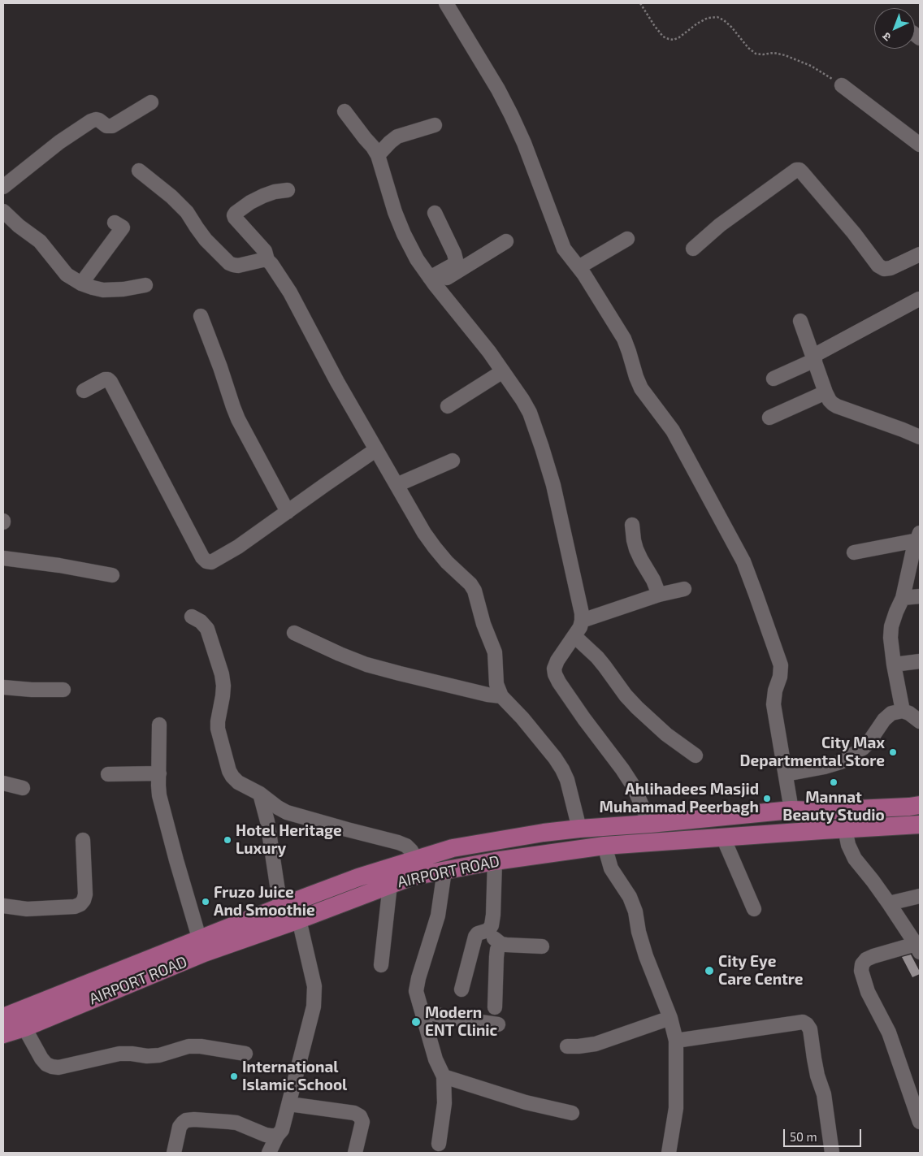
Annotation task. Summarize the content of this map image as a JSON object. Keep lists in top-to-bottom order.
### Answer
{
  "streets": {
    "main road": ["AIRPORT ROAD"]
  },
  "places": [
    "City Max Departmental Store",
    "Mannat Beauty Studio",
    "Ahlihadees Masjid Muhammad Peerbagh",
    "Hotel Heritage Luxury",
    "Fruzo Juice And Smoothie",
    "City Eye Care Centre",
    "Modern ENT Clinic",
    "International Islamic School"
  ],
  "scale_bar": "50 m",
  "north": "bottom left"
}
